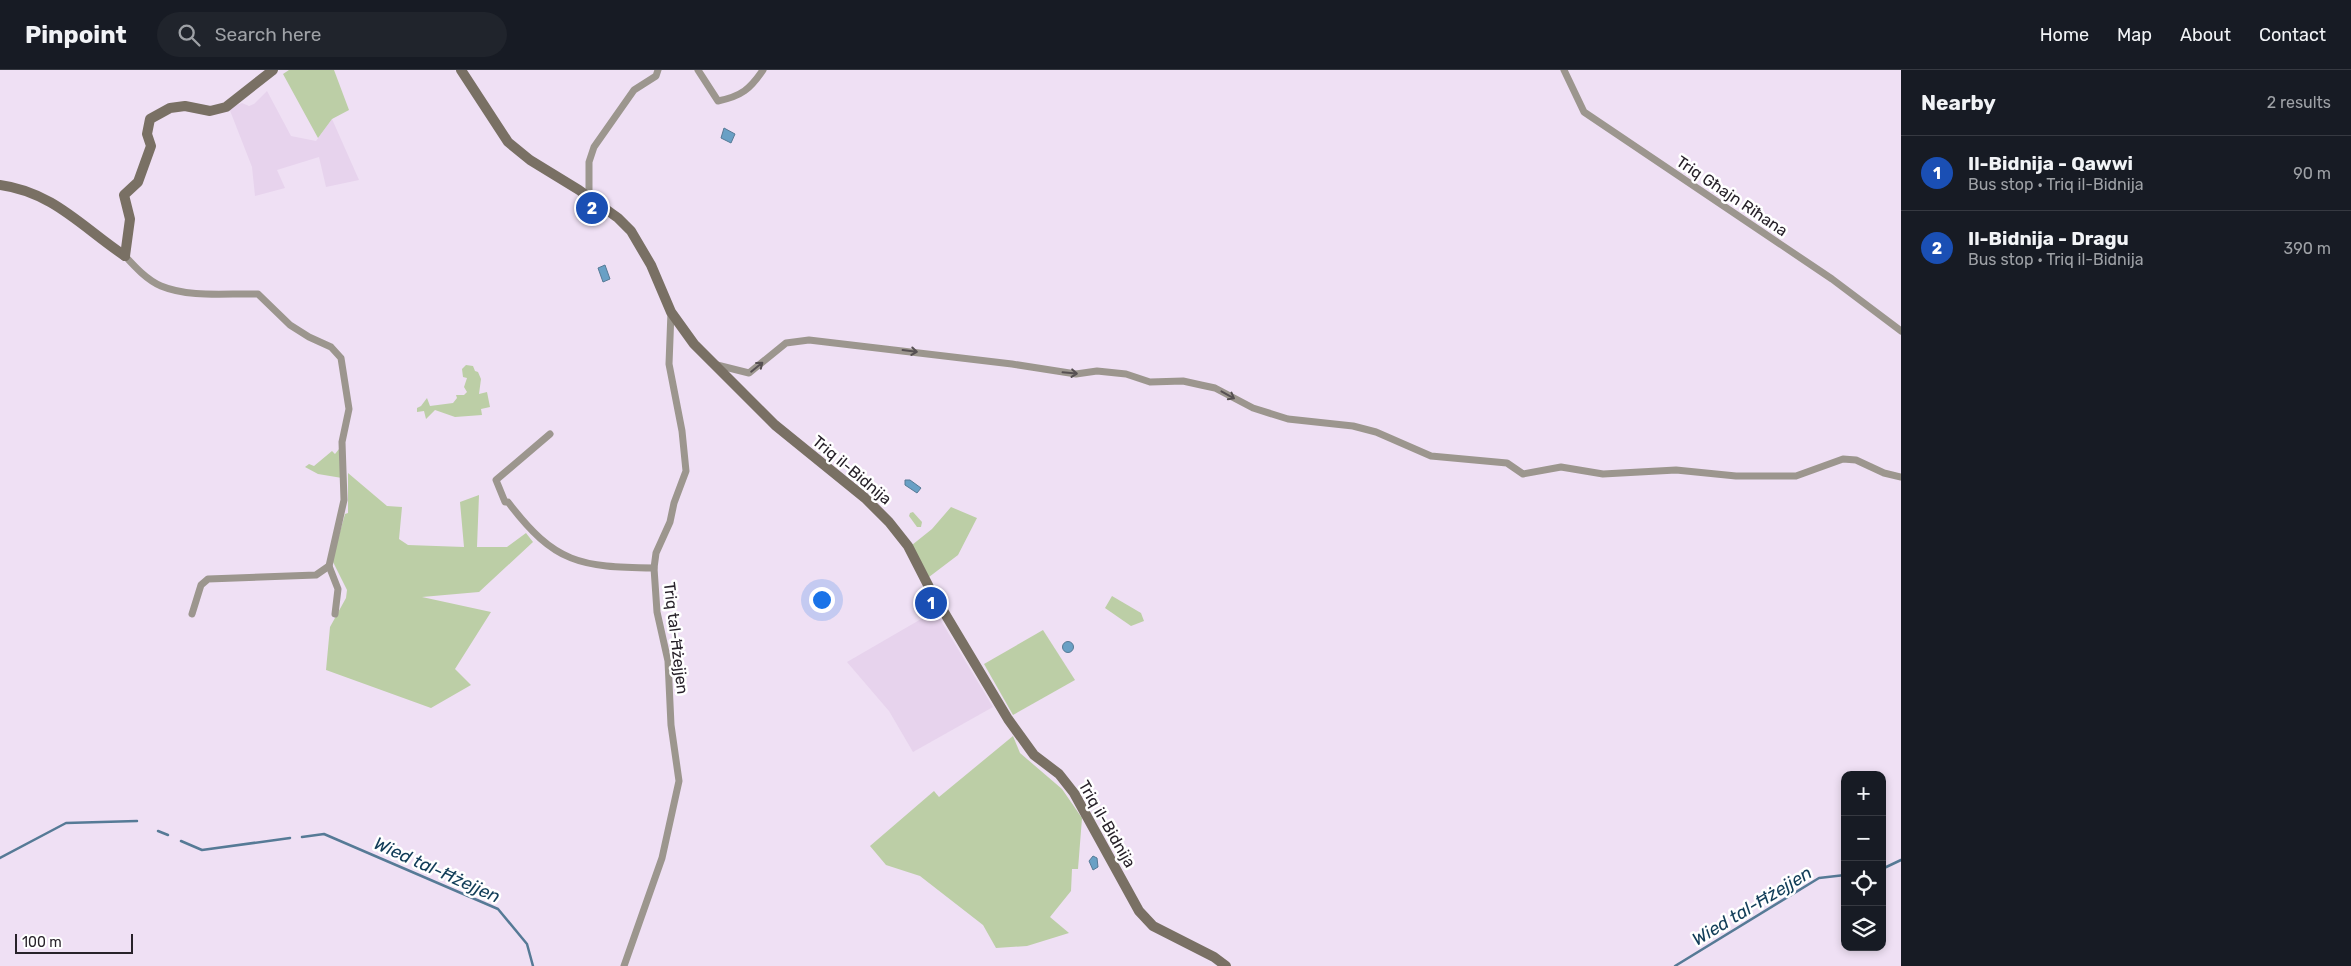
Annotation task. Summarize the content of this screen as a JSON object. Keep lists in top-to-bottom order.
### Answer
{
  "streets": {
    "street": ["Triq Għajn Riħana", "Triq il-Bidnija", "Triq tal-Ħżejjen"]
  },
  "crossings": [
    ["Triq il-Bidnija", "Triq tal-Ħżejjen"]
  ],
  "water": ["Wied tal-Ħżejjen"],
  "scale_bar": "100 m",
  "page": {
    "header": "Pinpoint",
    "search": "Search here",
    "nav": [
      "Home",
      "Map",
      "About",
      "Contact"
    ],
    "heading": ["Nearby", "2 results"],
    "list": [
      {
        "mark": "1",
        "name": "Il-Bidnija - Qawwi",
        "note": "Bus stop · Triq il-Bidnija",
        "value": "90 m"
      },
      {
        "mark": "2",
        "name": "Il-Bidnija - Dragu",
        "note": "Bus stop · Triq il-Bidnija",
        "value": "390 m"
      }
    ],
    "pins": ["2", "1"],
    "map_buttons": ["+", "−"],
    "scale": "100 m"
  }
}
